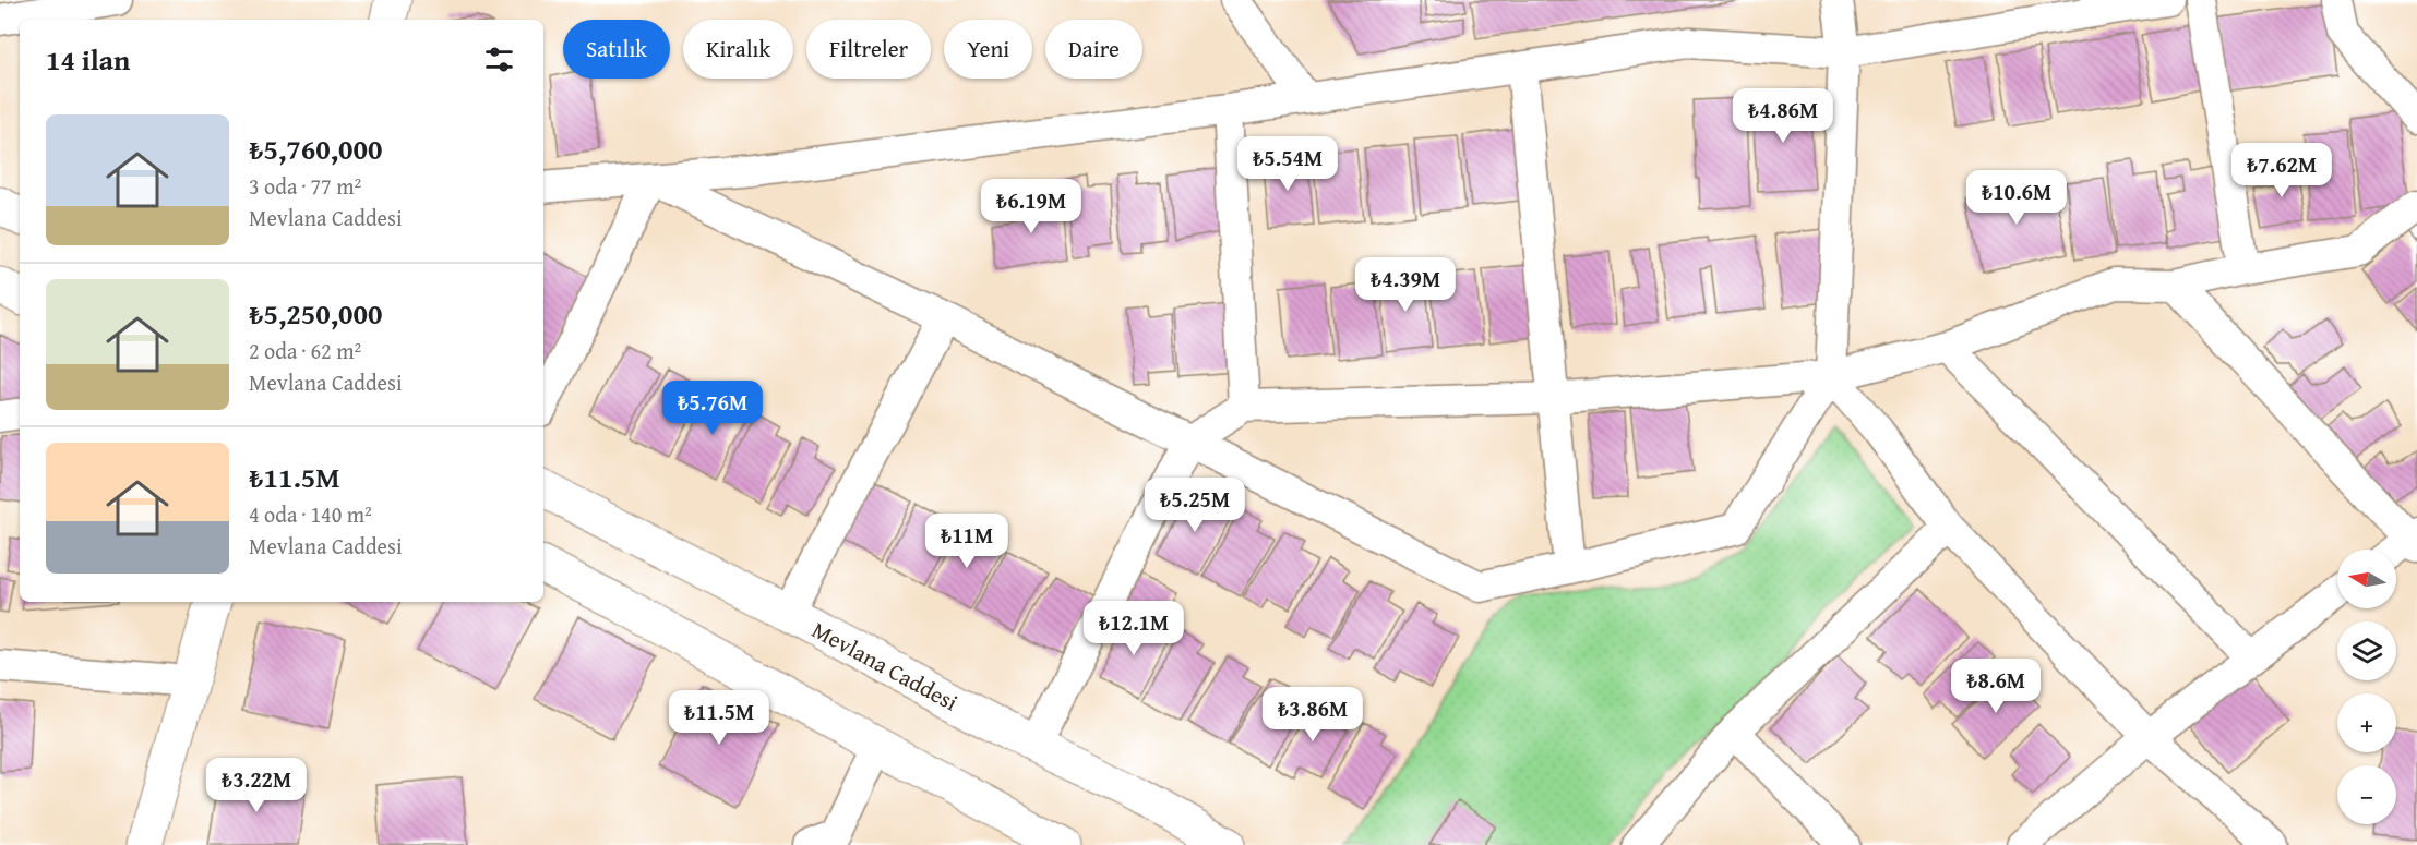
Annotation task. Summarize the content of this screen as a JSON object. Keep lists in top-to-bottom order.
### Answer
{
  "streets": {
    "main road": ["Mevlana Caddesi"]
  },
  "north": "left",
  "page": {
    "chip": [
      "Satılık",
      "Kiralık",
      "Filtreler",
      "Yeni",
      "Daire"
    ],
    "heading": "14 ilan",
    "price": [
      "₺4.86M",
      "₺5.54M",
      "₺7.62M",
      "₺10.6M",
      "₺6.19M",
      "₺4.39M",
      "₺5.76M",
      "₺5.25M",
      "₺11M",
      "₺12.1M",
      "₺8.6M",
      "₺3.86M",
      "₺11.5M",
      "₺3.22M"
    ],
    "list": [
      {
        "name": "₺5,760,000",
        "note": "3 oda · 77 m² · Mevlana Caddesi"
      },
      {
        "name": "₺5,250,000",
        "note": "2 oda · 62 m² · Mevlana Caddesi"
      },
      {
        "name": "₺11.5M",
        "note": "4 oda · 140 m² · Mevlana Caddesi"
      }
    ],
    "map_buttons": ["+", "−"]
  }
}
